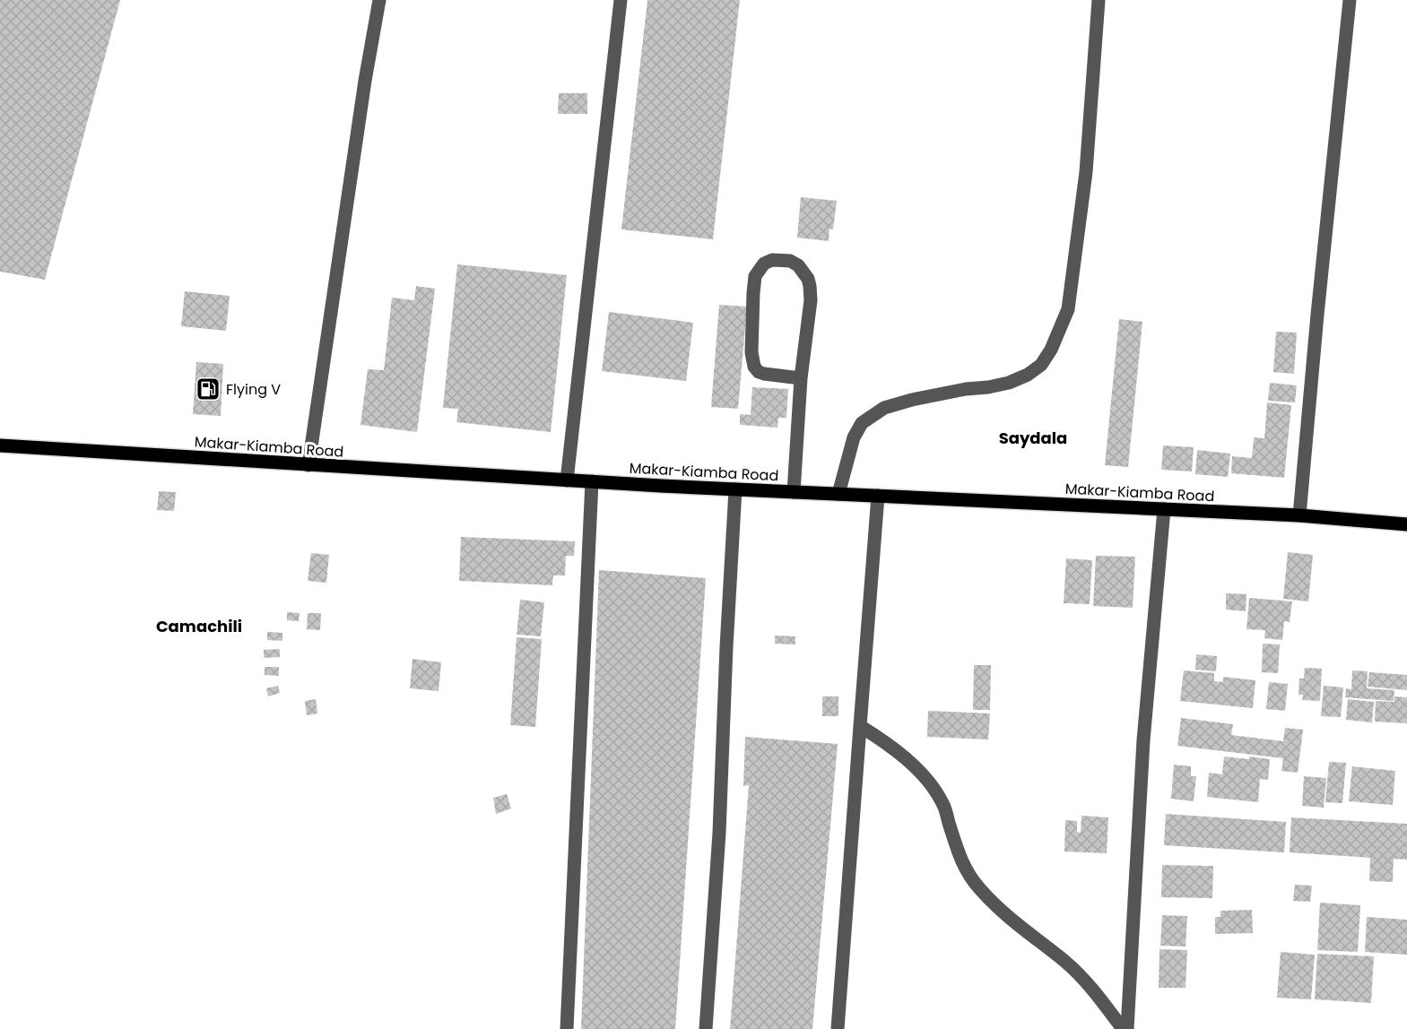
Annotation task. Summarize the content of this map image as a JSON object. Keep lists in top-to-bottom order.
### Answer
{
  "streets": {
    "main road": ["Makar-Kiamba Road"]
  },
  "districts": ["Saydala", "Camachili"],
  "places": {
    "fuel station": ["Flying V"]
  }
}
